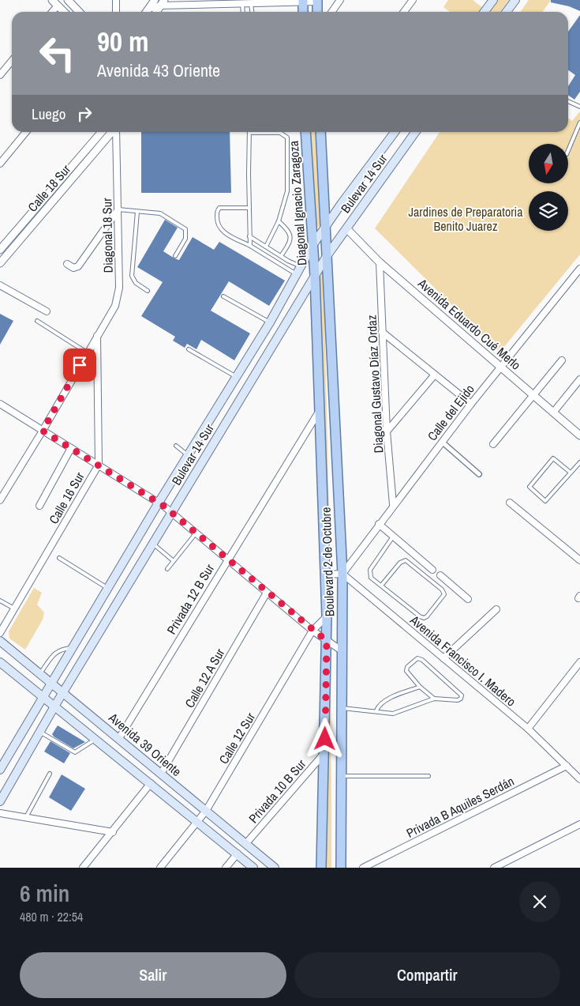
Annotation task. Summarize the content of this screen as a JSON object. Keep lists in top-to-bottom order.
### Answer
{
  "streets": {
    "main road": [
      "Bulevar 14 Sur",
      "Diagonal Ignacio Zaragoza",
      "Boulevard 2 de Octubre",
      "Avenida 39 Oriente"
    ],
    "street": [
      "Calle 18 Sur",
      "Diagonal 18 Sur",
      "Avenida Eduardo Cué Merlo",
      "Diagonal Gustavo Díaz Ordaz",
      "Calle del Ejido",
      "Calle 16 Sur",
      "Privada 12 B Sur",
      "Avenida Francisco I. Madero",
      "Calle 12 A Sur",
      "Calle 12 Sur",
      "Privada 10 B Sur",
      "Privada B Aquiles Serdán"
    ]
  },
  "crossings": [
    ["Bulevar 14 Sur", "Diagonal Ignacio Zaragoza"],
    ["Bulevar 14 Sur", "Avenida Eduardo Cué Merlo"],
    ["Bulevar 14 Sur", "Boulevard 2 de Octubre"],
    ["Bulevar 14 Sur", "Avenida 39 Oriente"],
    ["Diagonal Ignacio Zaragoza", "Boulevard 2 de Octubre"],
    ["Diagonal 18 Sur", "Calle 16 Sur"],
    ["Avenida Eduardo Cué Merlo", "Diagonal Gustavo Díaz Ordaz"],
    ["Avenida Eduardo Cué Merlo", "Calle del Ejido"],
    ["Diagonal Gustavo Díaz Ordaz", "Calle del Ejido"],
    ["Calle del Ejido", "Boulevard 2 de Octubre"],
    ["Calle del Ejido", "Avenida Francisco I. Madero"],
    ["Boulevard 2 de Octubre", "Privada 12 B Sur"],
    ["Boulevard 2 de Octubre", "Avenida Francisco I. Madero"],
    ["Boulevard 2 de Octubre", "Calle 12 Sur"],
    ["Boulevard 2 de Octubre", "Privada 10 B Sur"],
    ["Privada 12 B Sur", "Avenida 39 Oriente"],
    ["Avenida Francisco I. Madero", "Privada B Aquiles Serdán"],
    ["Calle 12 A Sur", "Avenida 39 Oriente"],
    ["Calle 12 Sur", "Avenida 39 Oriente"],
    ["Avenida 39 Oriente", "Privada 10 B Sur"]
  ],
  "parks": ["Jardines de Preparatoria Benito Juarez"],
  "north": "bottom",
  "page": {
    "turn": ["90 m", "Avenida 43 Oriente"],
    "then": "Luego",
    "heading": ["6 min", "480 m · 22:54"],
    "buttons": ["Salir", "Compartir"]
  }
}
